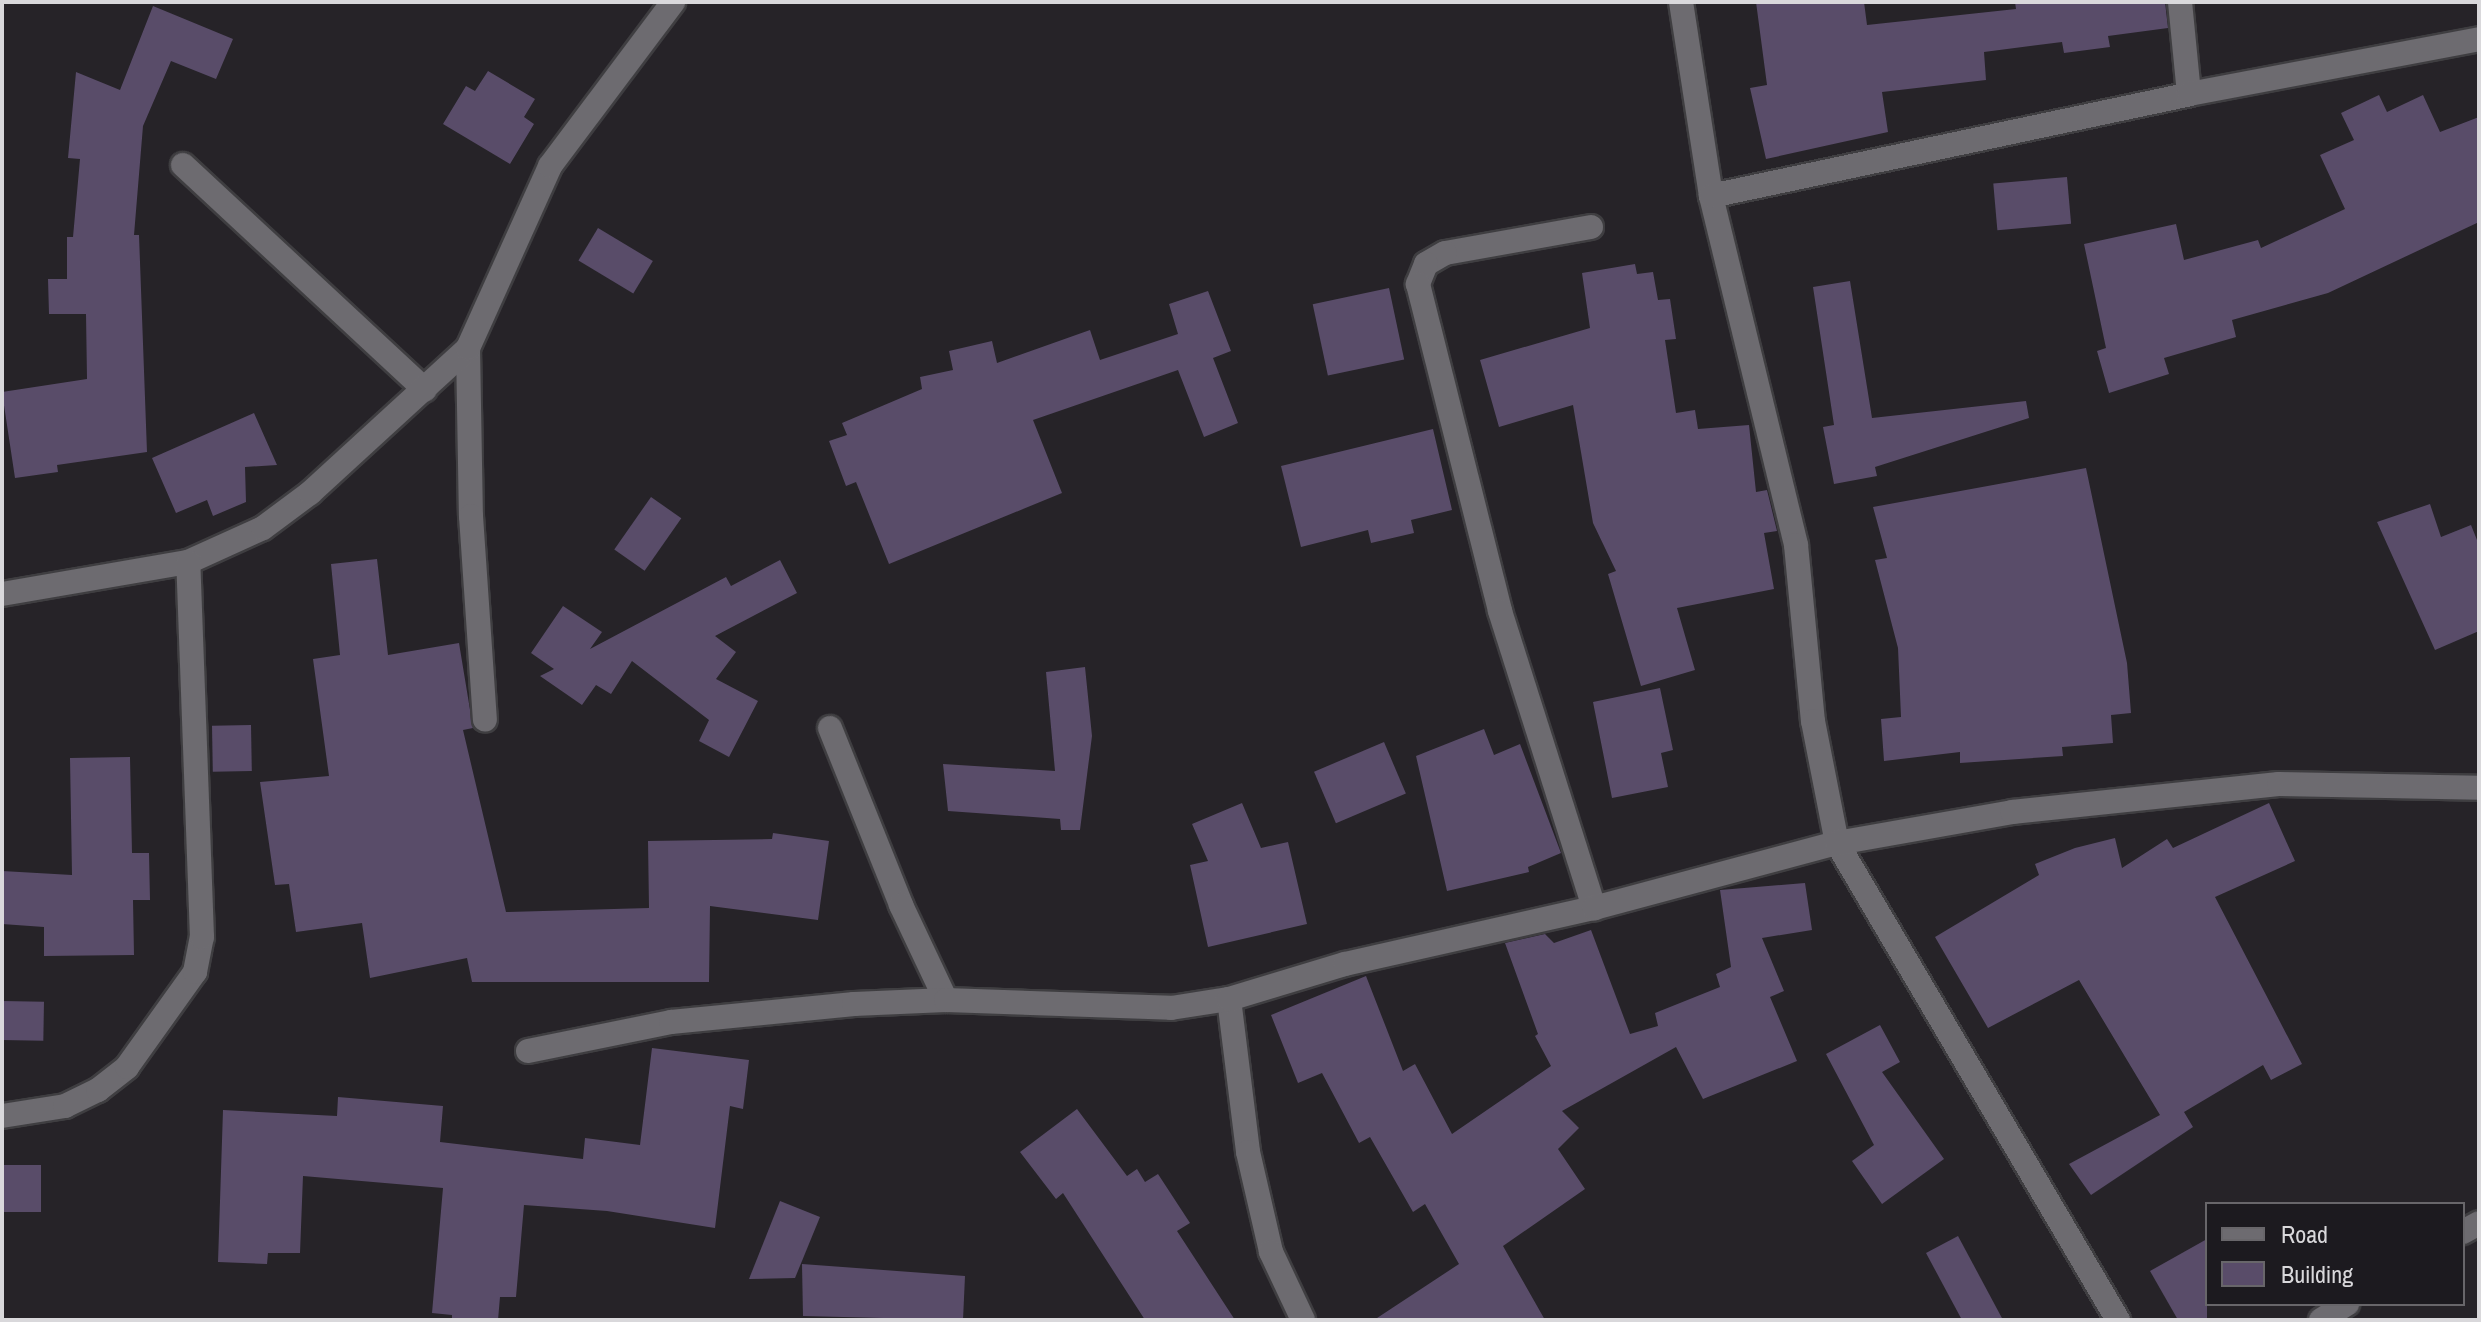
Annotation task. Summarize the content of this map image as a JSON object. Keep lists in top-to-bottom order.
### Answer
{
  "legend": ["Road", "Building"]
}
